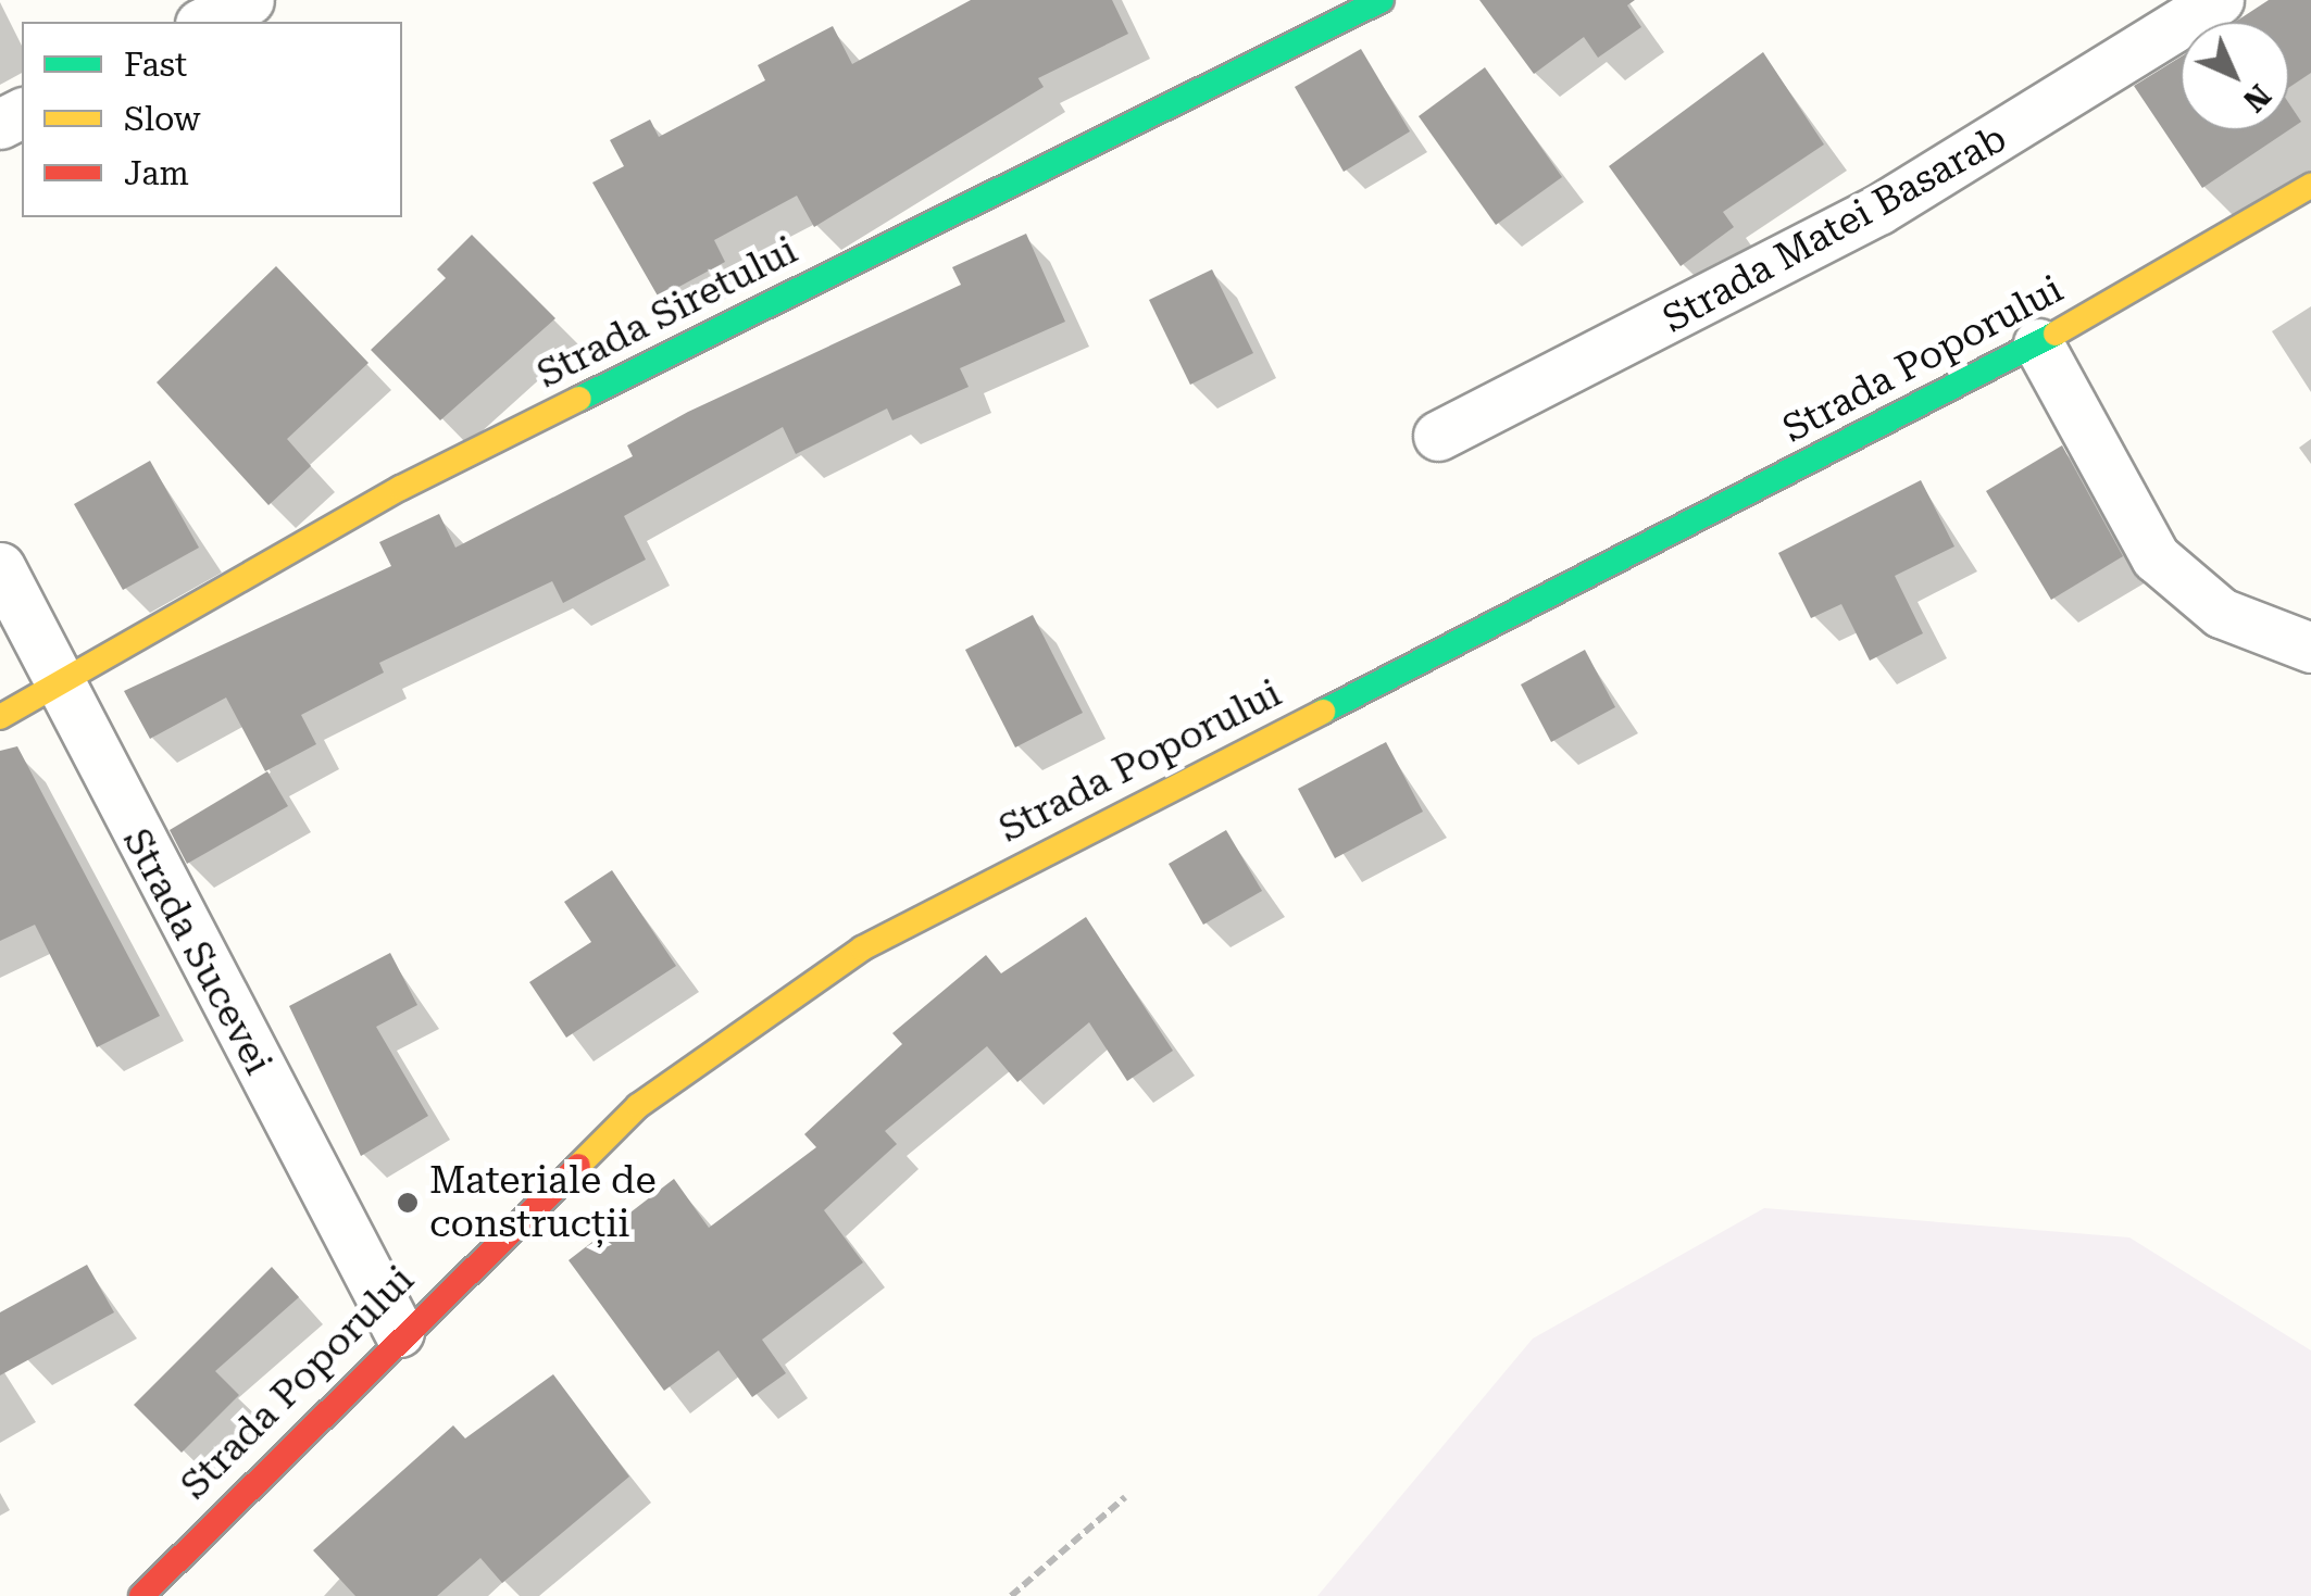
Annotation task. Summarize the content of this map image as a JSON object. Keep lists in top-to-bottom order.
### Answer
{
  "streets": {
    "street": [
      "Strada Matei Basarab",
      "Strada Siretului",
      "Strada Poporului",
      "Strada Sucevei"
    ]
  },
  "crossings": [
    ["Strada Siretului", "Strada Sucevei"],
    ["Strada Poporului", "Strada Sucevei"]
  ],
  "places": ["Materiale de construcții"],
  "legend": ["Fast", "Slow", "Jam"],
  "north": "bottom right"
}
